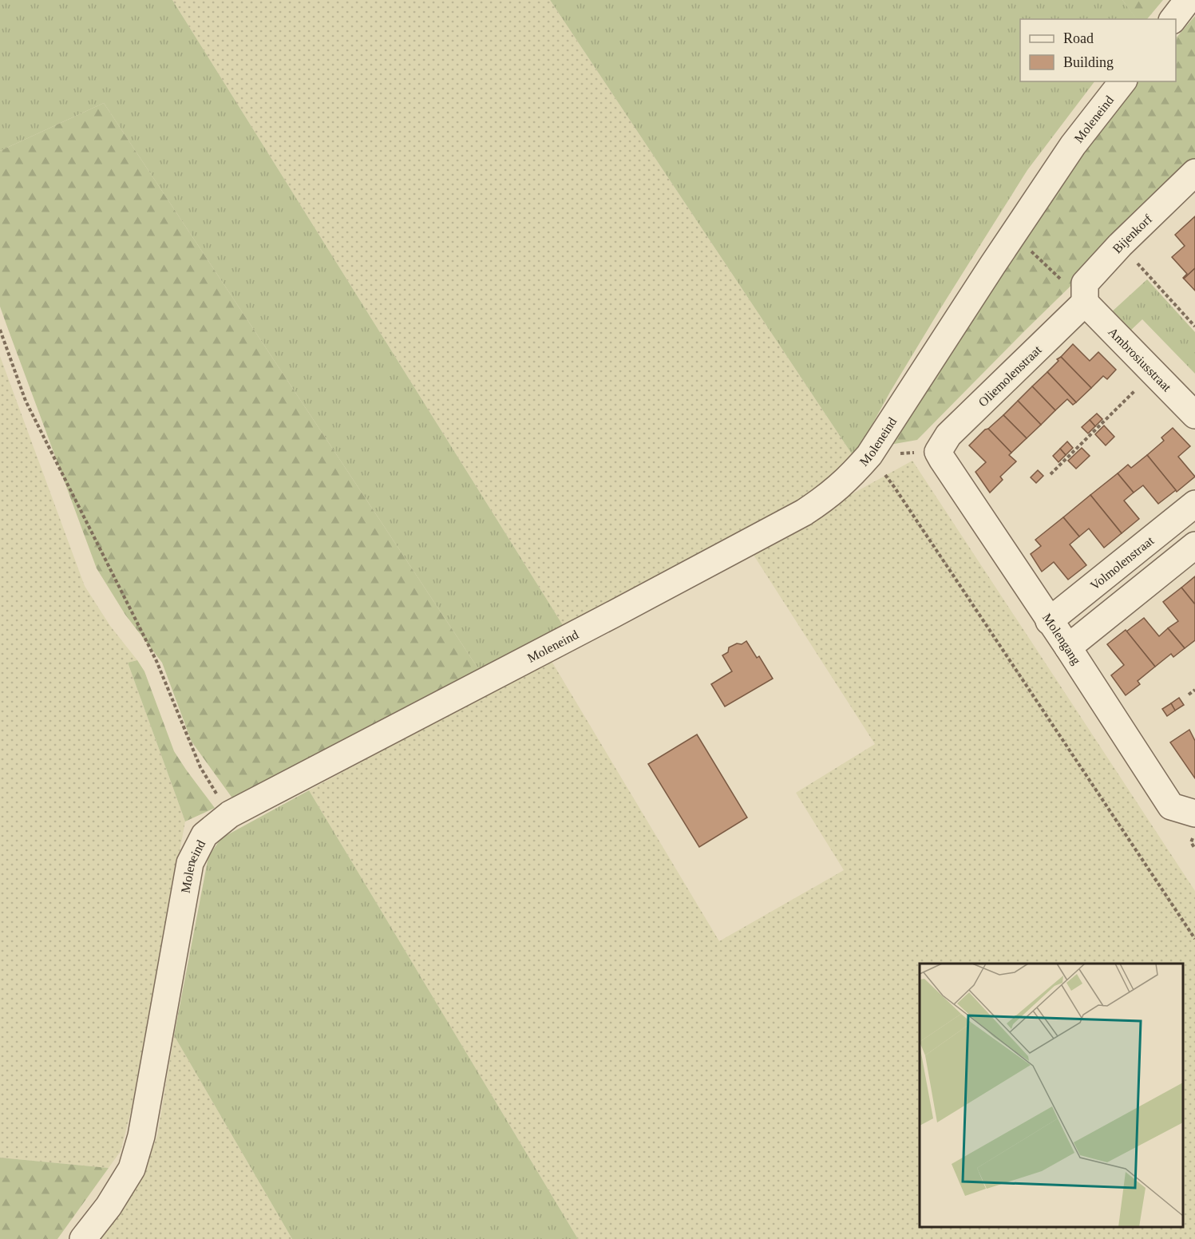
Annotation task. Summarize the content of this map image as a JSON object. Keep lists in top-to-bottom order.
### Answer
{
  "streets": {
    "street": [
      "Moleneind",
      "Bijenkorf",
      "Ambrosiusstraat",
      "Oliemolenstraat",
      "Volmolenstraat",
      "Molengang"
    ]
  },
  "crossings": [
    ["Bijenkorf", "Ambrosiusstraat"],
    ["Bijenkorf", "Oliemolenstraat"],
    ["Ambrosiusstraat", "Oliemolenstraat"],
    ["Oliemolenstraat", "Molengang"],
    ["Volmolenstraat", "Molengang"]
  ],
  "legend": ["Road", "Building"]
}
